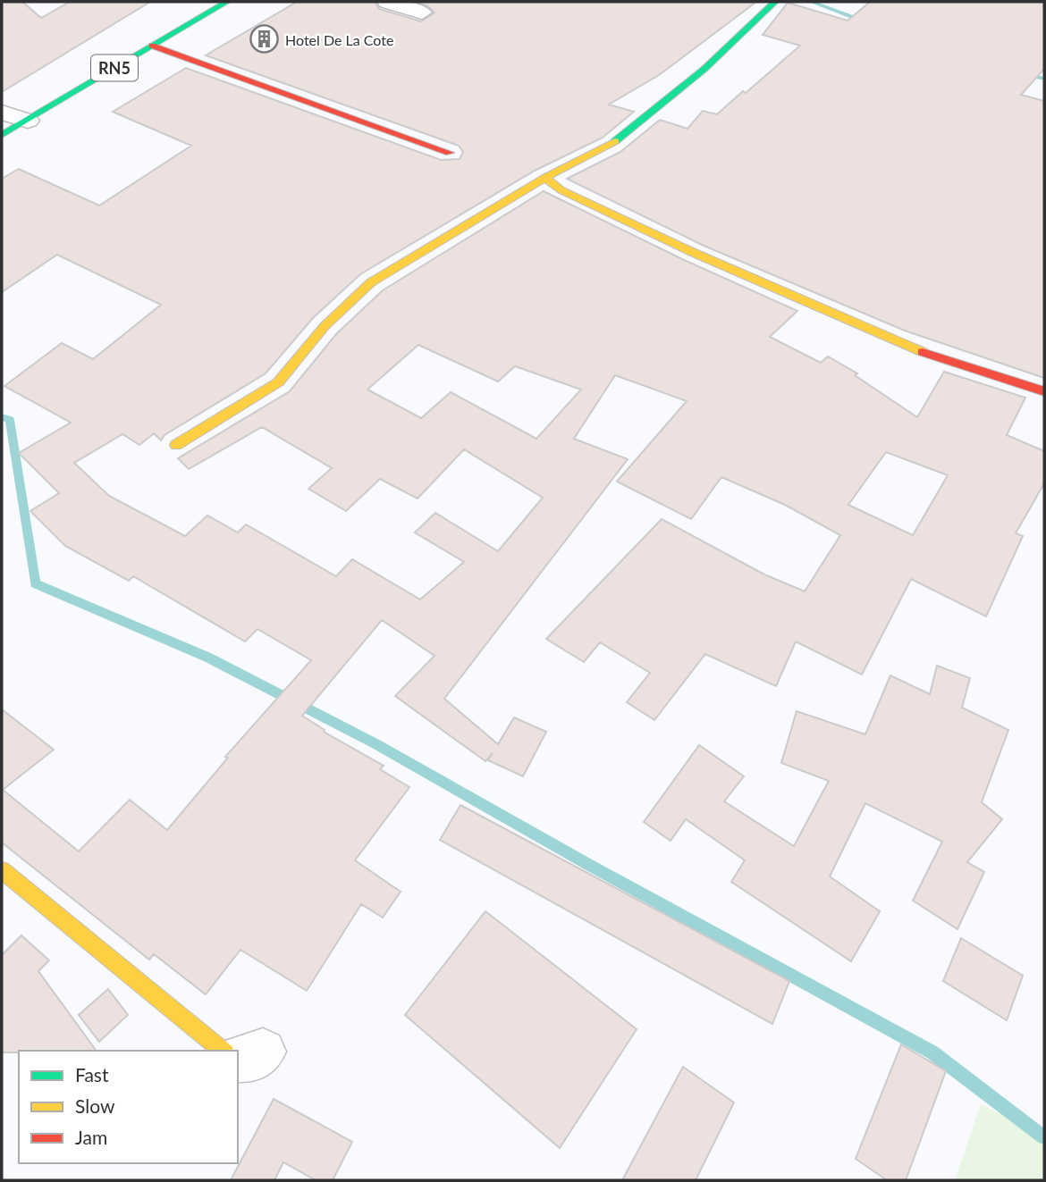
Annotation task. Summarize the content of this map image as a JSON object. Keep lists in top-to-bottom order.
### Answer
{
  "streets": {
    "main road": ["RN5"]
  },
  "places": {
    "building": ["Hotel De La Cote"]
  },
  "legend": ["Fast", "Slow", "Jam"]
}
